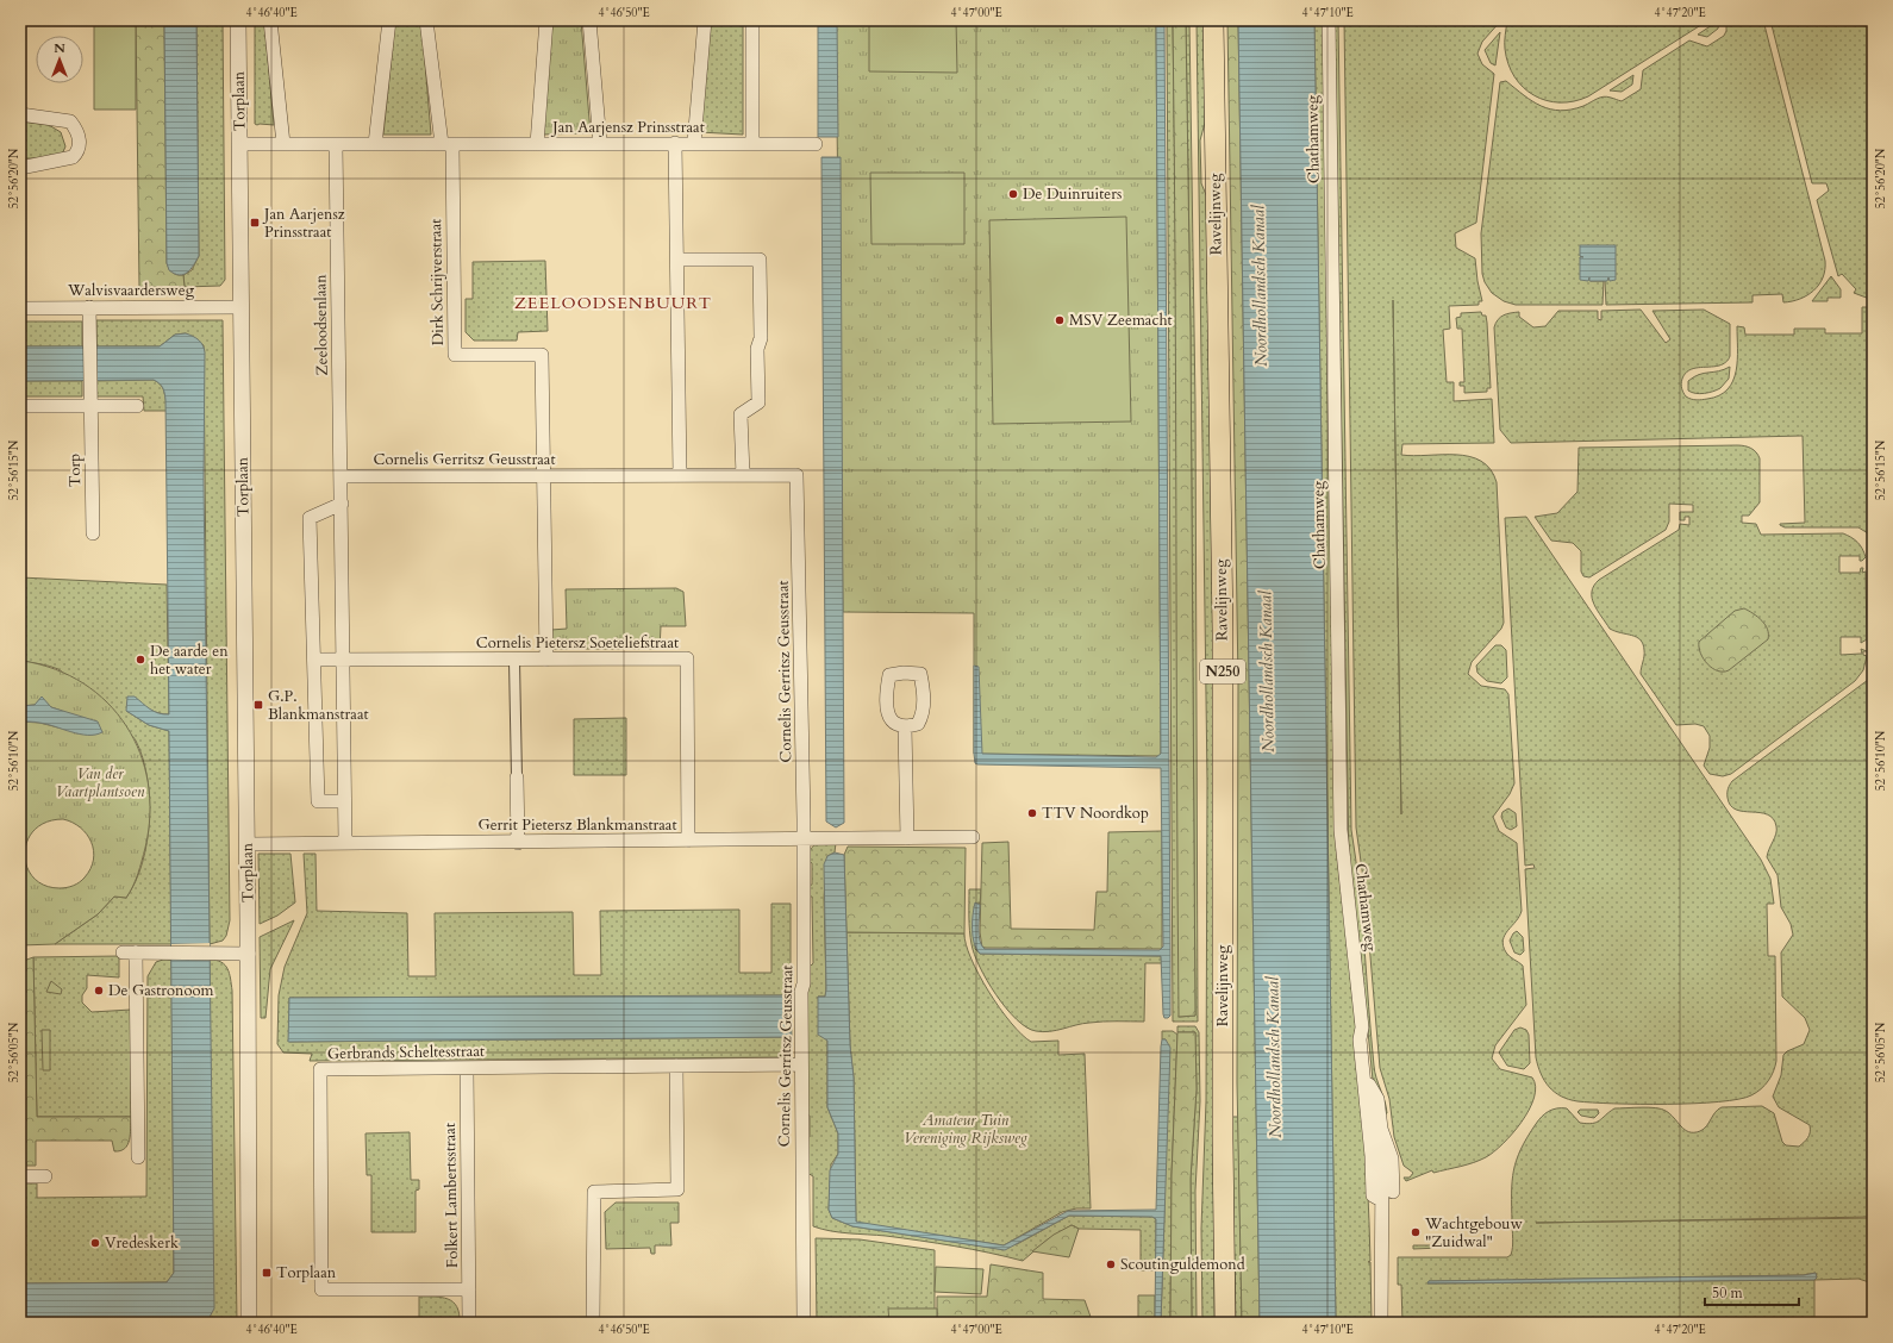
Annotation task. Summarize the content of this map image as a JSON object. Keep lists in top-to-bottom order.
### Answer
{
  "streets": {
    "main road": ["Ravelijnweg", "N250"],
    "street": [
      "Torplaan",
      "Jan Aarjensz Prinsstraat",
      "Chathamweg",
      "Dirk Schrijverstraat",
      "Walvisvaardersweg",
      "Zeeloodsenlaan",
      "Cornelis Gerritsz Geusstraat",
      "Torp",
      "Cornelis Pietersz Soeteliefstraat",
      "Gerrit Pietersz Blankmanstraat",
      "Gerbrands Scheltesstraat",
      "Folkert Lambertsstraat"
    ]
  },
  "crossings": [
    ["Torplaan", "Jan Aarjensz Prinsstraat"],
    ["Torplaan", "Walvisvaardersweg"],
    ["Torplaan", "Gerrit Pietersz Blankmanstraat"],
    ["Jan Aarjensz Prinsstraat", "Dirk Schrijverstraat"],
    ["Jan Aarjensz Prinsstraat", "Zeeloodsenlaan"],
    ["Dirk Schrijverstraat", "Cornelis Gerritsz Geusstraat"],
    ["Walvisvaardersweg", "Torp"],
    ["Zeeloodsenlaan", "Cornelis Gerritsz Geusstraat"],
    ["Zeeloodsenlaan", "Cornelis Pietersz Soeteliefstraat"],
    ["Zeeloodsenlaan", "Gerrit Pietersz Blankmanstraat"],
    ["Cornelis Gerritsz Geusstraat", "Gerrit Pietersz Blankmanstraat"],
    ["Cornelis Gerritsz Geusstraat", "Gerbrands Scheltesstraat"],
    ["Cornelis Pietersz Soeteliefstraat", "Gerrit Pietersz Blankmanstraat"],
    ["Gerbrands Scheltesstraat", "Folkert Lambertsstraat"]
  ],
  "districts": ["ZEELOODSENBUURT"],
  "water": ["Noordhollandsch Kanaal"],
  "parks": ["Van der Vaartplantsoen", "Amateur Tuin Vereniging Rijksweg"],
  "places": {
    "other": [
      "De Duinruiters",
      "MSV Zeemacht",
      "De aarde en het water",
      "TTV Noordkop",
      "De Gastronoom",
      "Wachtgebouw \"Zuidwal\"",
      "Vredeskerk",
      "Scoutinguldemond"
    ],
    "transit": ["Jan Aarjensz Prinsstraat", "G.P. Blankmanstraat", "Torplaan"]
  },
  "scale_bar": "50 m",
  "north": "top",
  "coordinates": [
    "4°46'40\"E",
    "4°46'50\"E",
    "4°47'00\"E",
    "4°47'10\"E",
    "4°47'20\"E",
    "52°56'20\"N",
    "52°56'15\"N",
    "52°56'10\"N",
    "52°56'05\"N"
  ]
}
